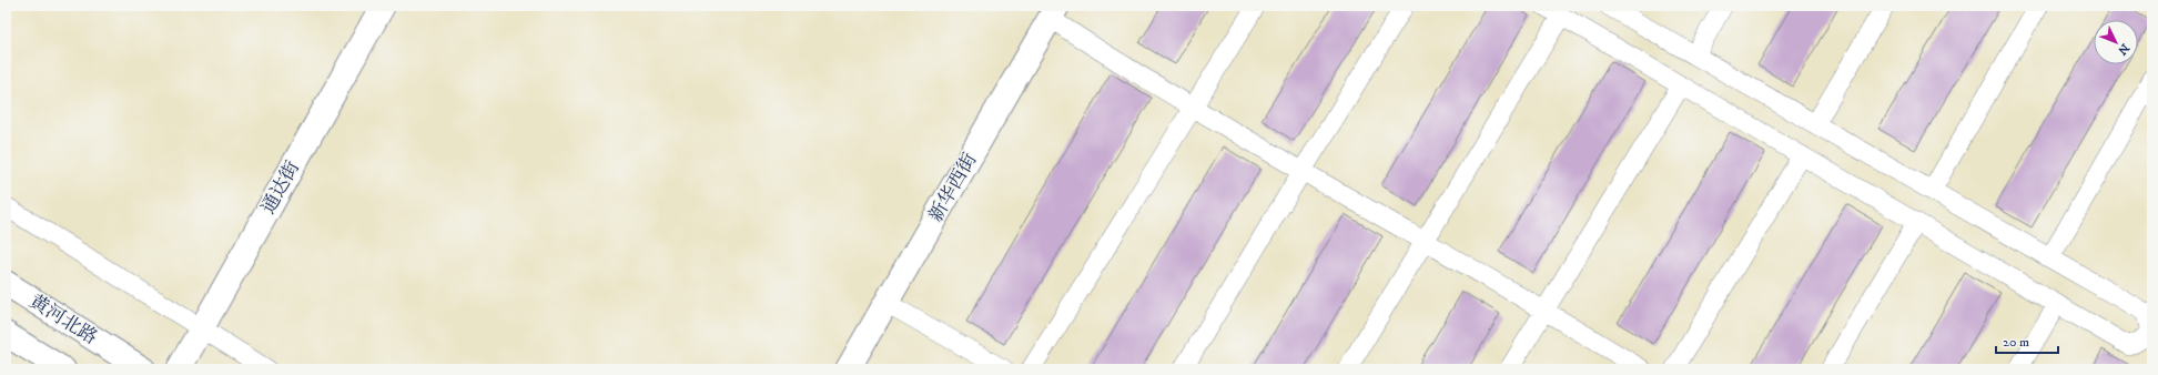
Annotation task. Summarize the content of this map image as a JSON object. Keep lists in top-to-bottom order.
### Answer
{
  "streets": {
    "main road": ["通达街", "新华西街", "黄河北路"]
  },
  "scale_bar": "20 m",
  "north": "bottom right"
}
